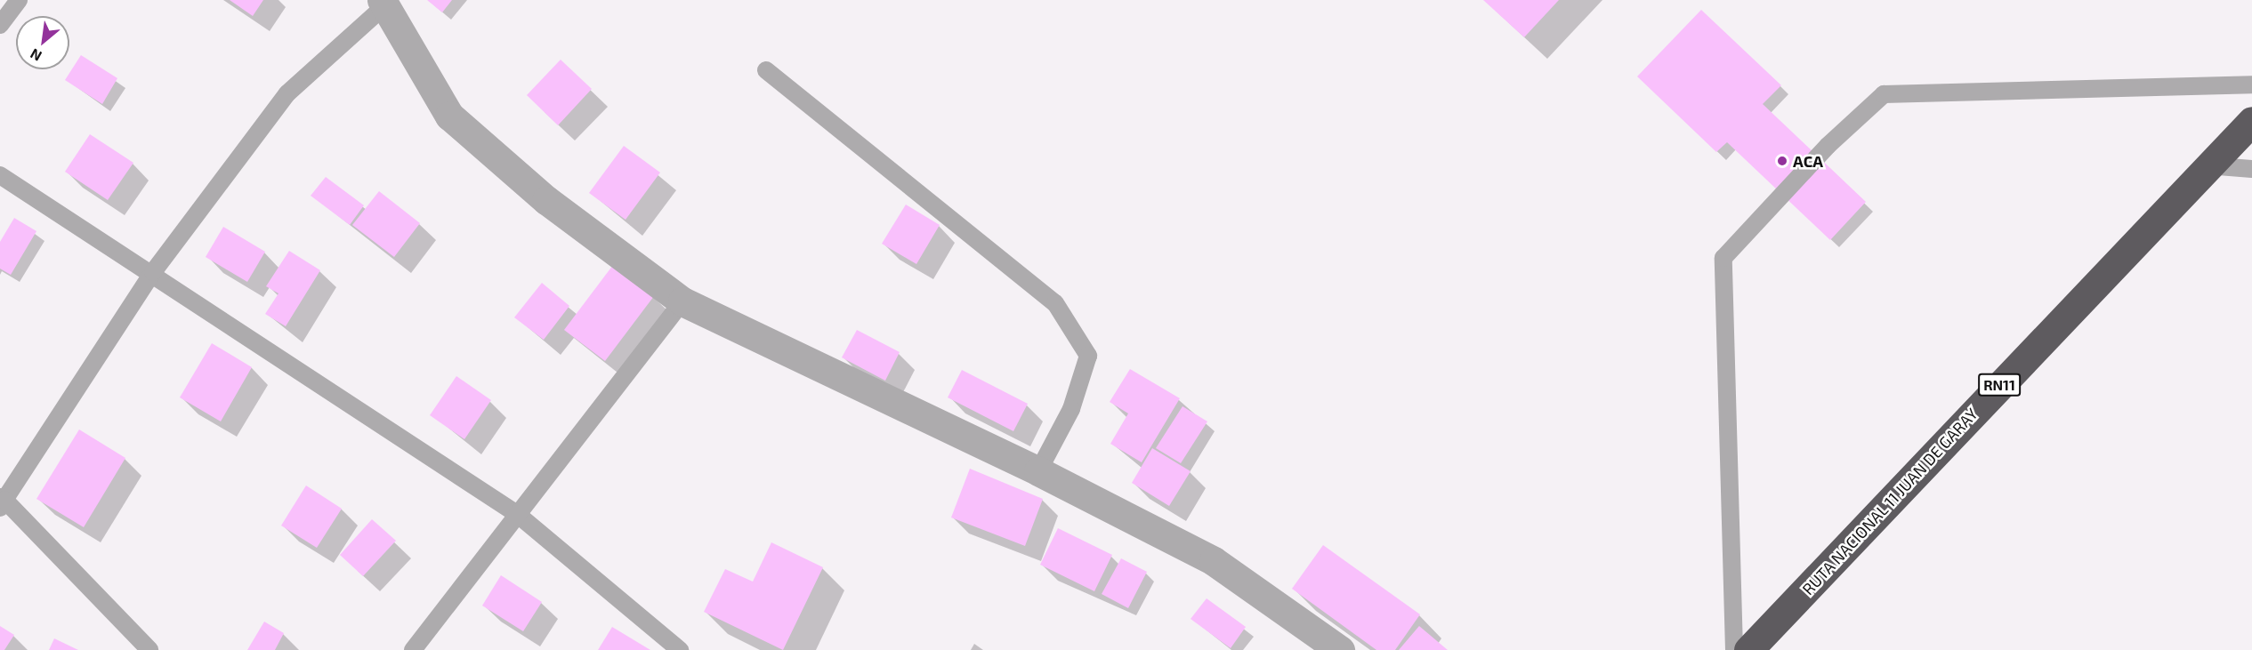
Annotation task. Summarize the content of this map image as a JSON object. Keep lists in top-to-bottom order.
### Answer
{
  "streets": {
    "highway": ["RN11", "RUTA NACIONAL 11 JUAN DE GARAY"]
  },
  "places": ["ACA"],
  "north": "bottom left"
}
